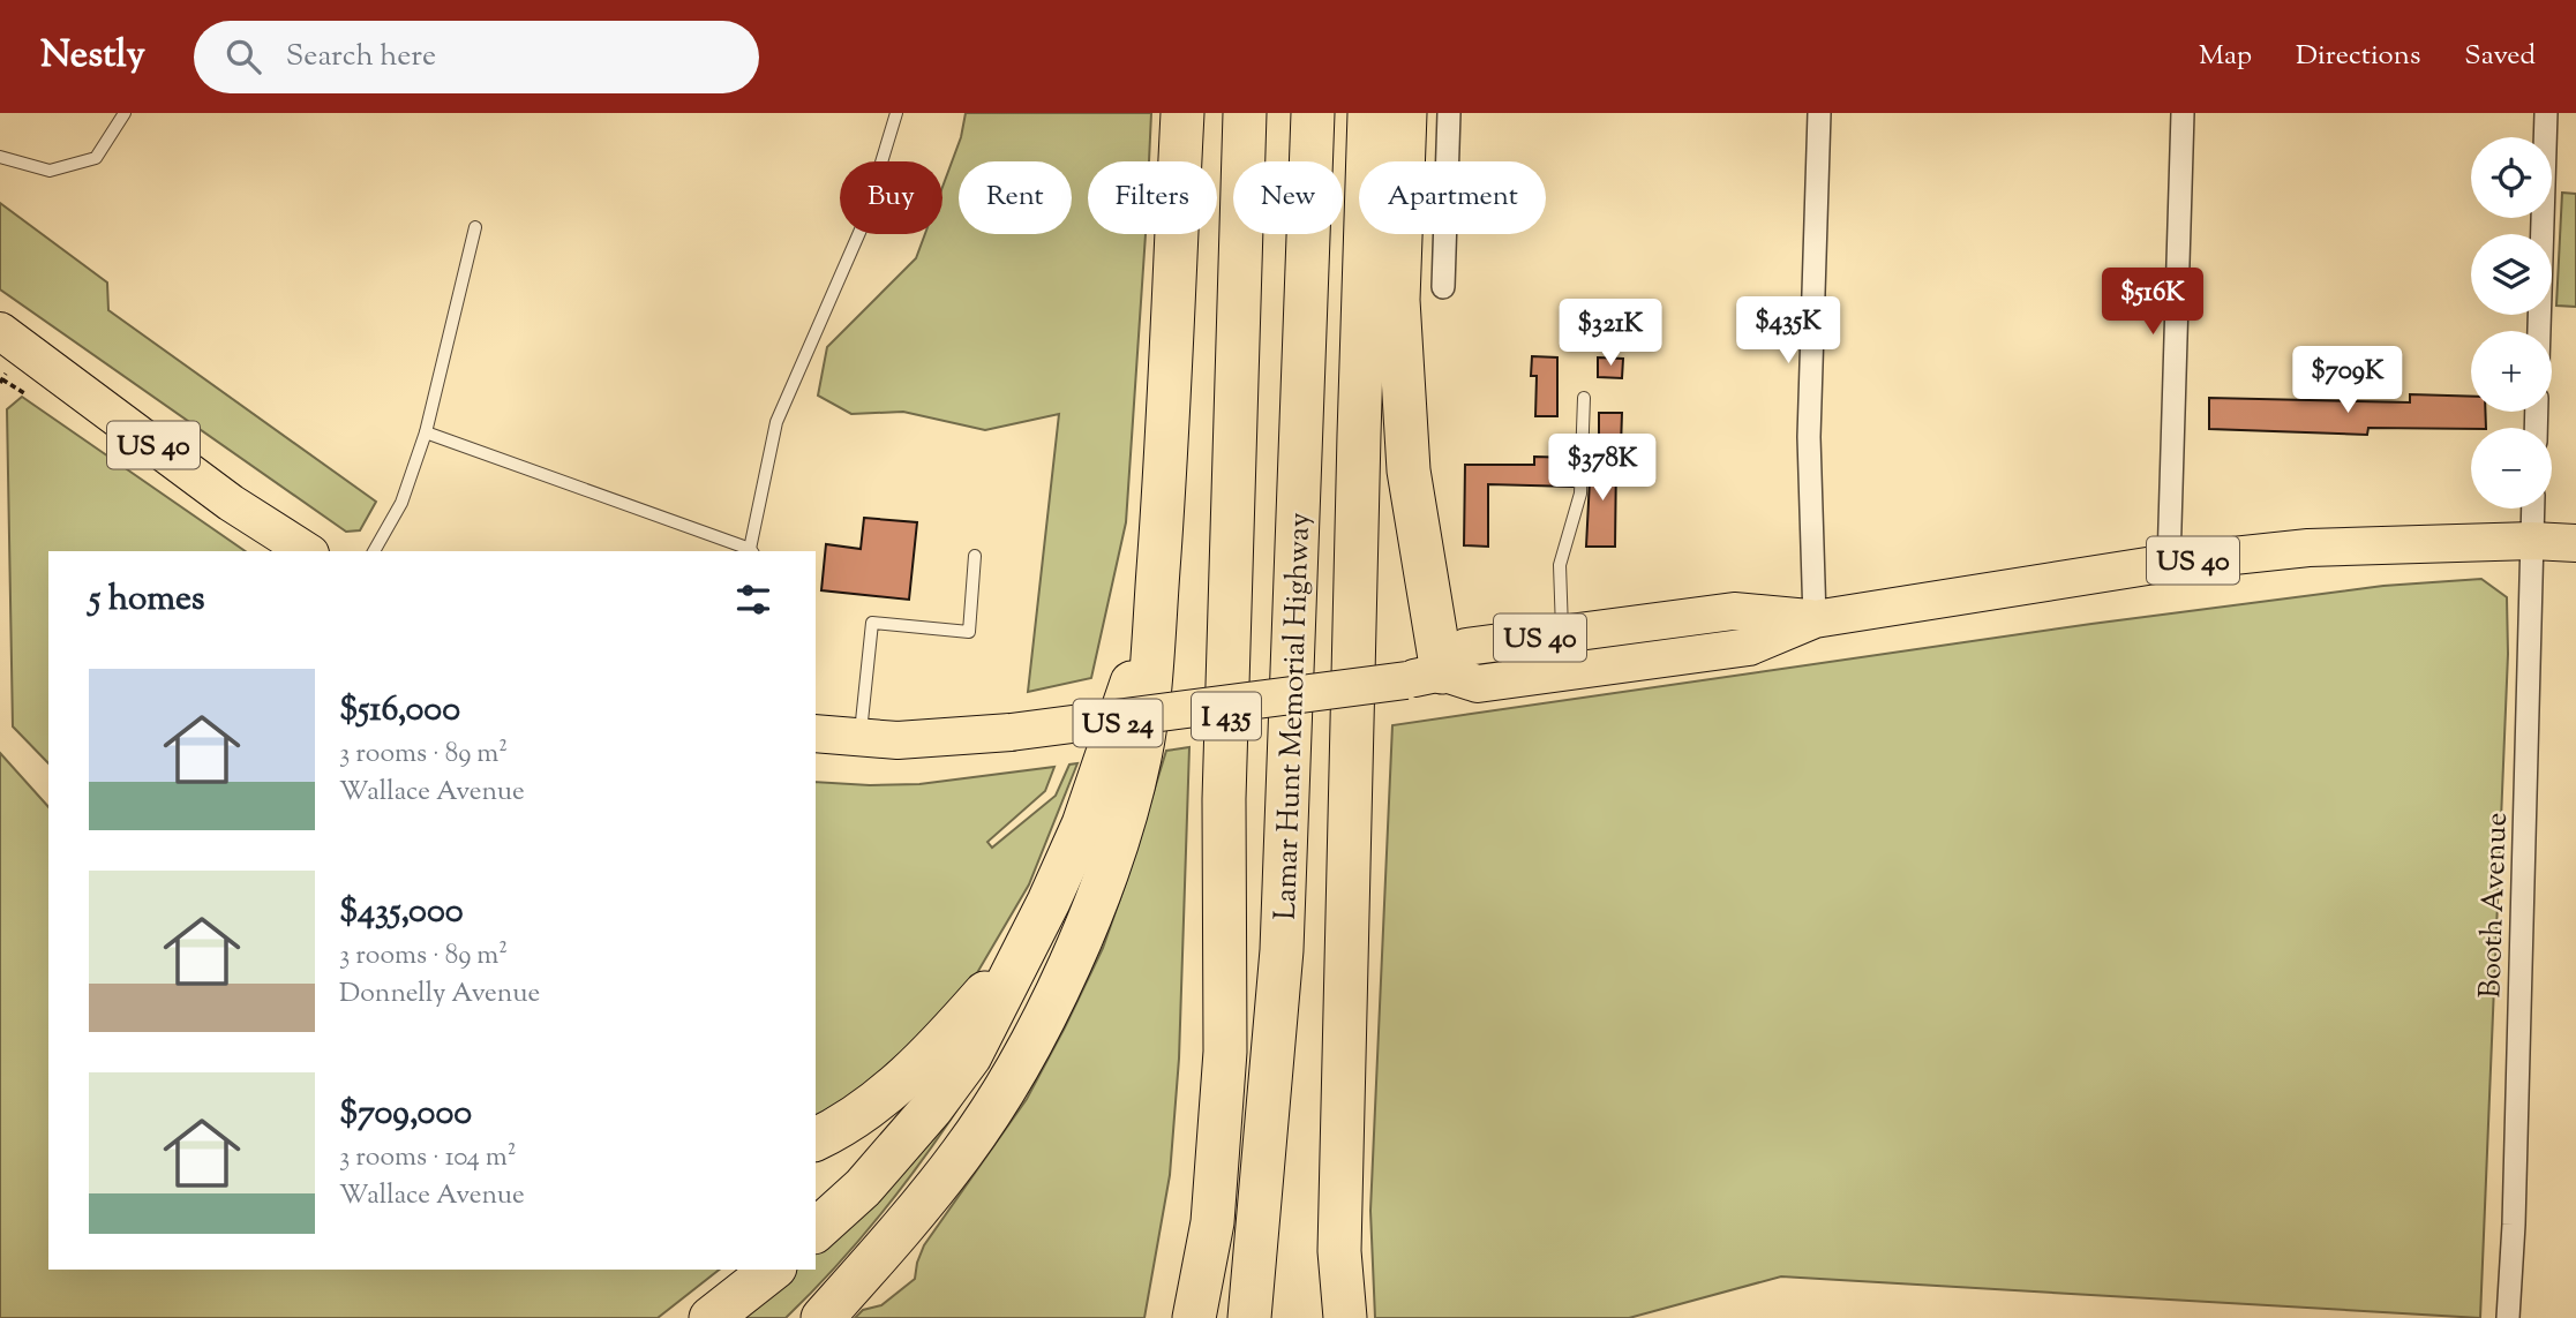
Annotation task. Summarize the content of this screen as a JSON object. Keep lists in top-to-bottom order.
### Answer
{
  "streets": {
    "highway": ["I 435", "Lamar Hunt Memorial Highway", "US 24"],
    "main road": ["US 40"],
    "street": ["Booth Avenue"]
  },
  "crossings": [
    ["US 40", "Booth Avenue"]
  ],
  "page": {
    "header": "Nestly",
    "search": "Search here",
    "nav": ["Map", "Directions", "Saved"],
    "map_buttons": ["+", "−"],
    "chip": [
      "Buy",
      "Rent",
      "Filters",
      "New",
      "Apartment"
    ],
    "price": [
      "$516K",
      "$435K",
      "$321K",
      "$709K",
      "$378K"
    ],
    "heading": "5 homes",
    "list": [
      {
        "name": "$516,000",
        "note": "3 rooms · 89 m² · Wallace Avenue"
      },
      {
        "name": "$435,000",
        "note": "3 rooms · 89 m² · Donnelly Avenue"
      },
      {
        "name": "$709,000",
        "note": "3 rooms · 104 m² · Wallace Avenue"
      }
    ]
  }
}
